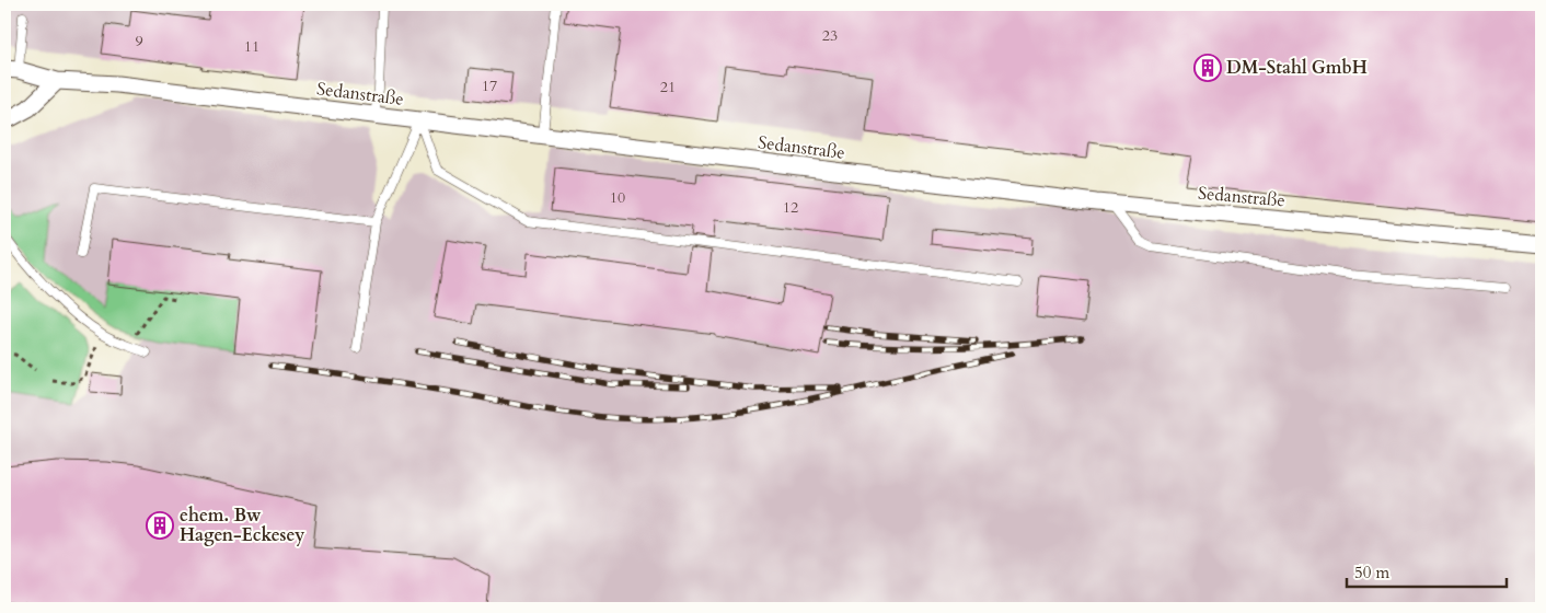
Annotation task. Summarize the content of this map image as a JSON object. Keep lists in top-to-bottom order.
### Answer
{
  "streets": {
    "street": ["Sedanstraße"]
  },
  "places": {
    "building": ["DM-Stahl GmbH", "ehem. Bw Hagen-Eckesey"]
  },
  "house_numbers": [
    "23",
    "9",
    "11",
    "17",
    "21",
    "10",
    "12"
  ],
  "scale_bar": "50 m"
}
